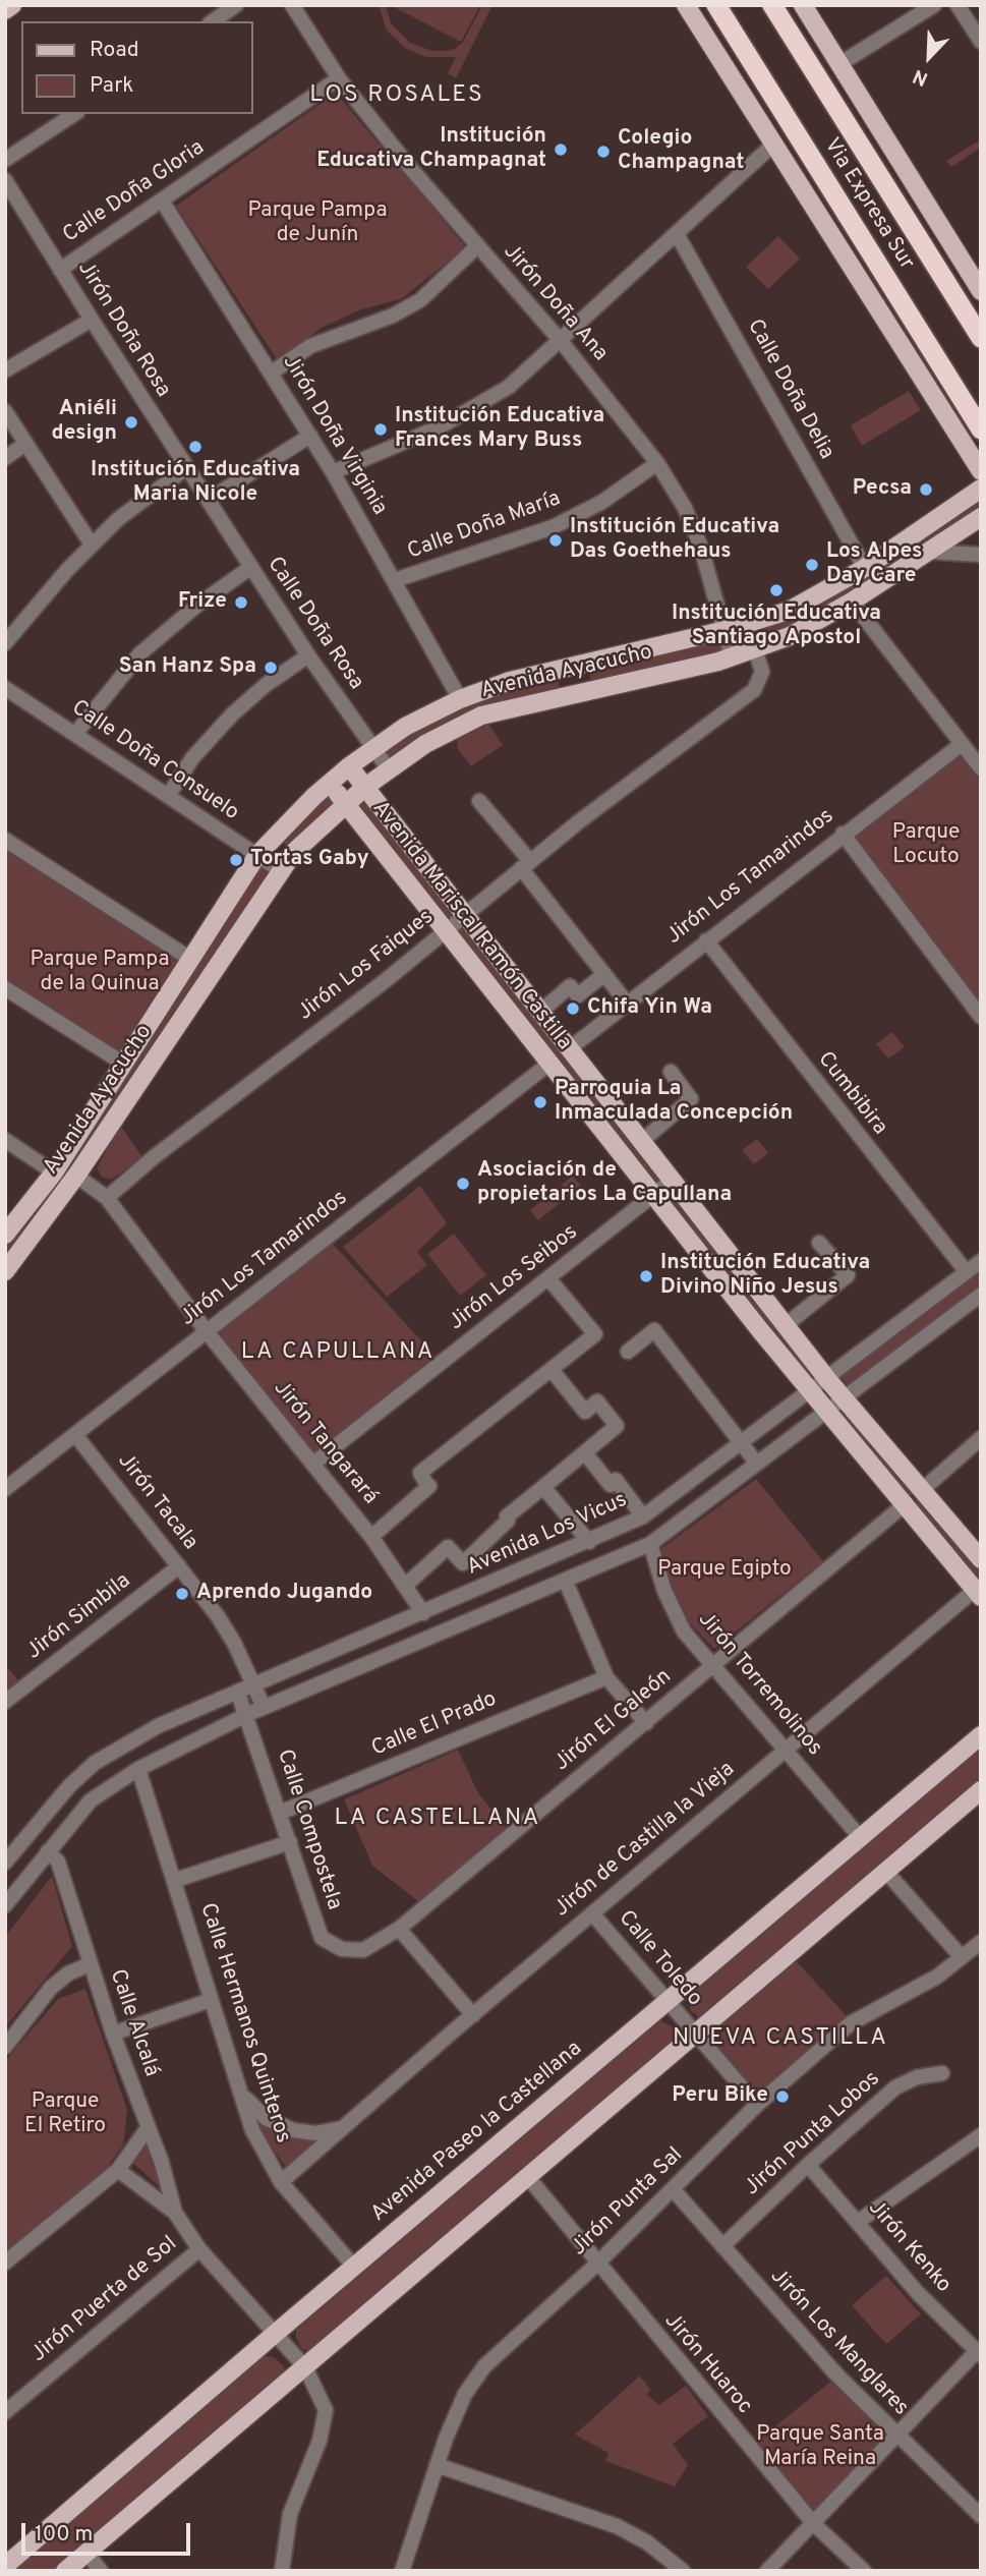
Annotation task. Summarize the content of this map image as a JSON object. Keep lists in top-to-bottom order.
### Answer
{
  "streets": {
    "highway": ["Via Expresa Sur"],
    "main road": ["Avenida Ayacucho", "Avenida Mariscal Ramón Castilla", "Avenida Paseo la Castellana"],
    "street": [
      "Calle Doña Gloria",
      "Jirón Doña Ana",
      "Jirón Doña Rosa",
      "Calle Doña Delia",
      "Jirón Doña Virginia",
      "Calle Doña María",
      "Calle Doña Rosa",
      "Calle Doña Consuelo",
      "Jirón Los Tamarindos",
      "Jirón Los Faiques",
      "Cumbibira",
      "Jirón Los Seibos",
      "Jirón Tangarará",
      "Jirón Tacala",
      "Avenida Los Vicus",
      "Jirón Simbila",
      "Jirón Torremolinos",
      "Jirón El Galeón",
      "Calle El Prado",
      "Calle Compostela",
      "Jirón de Castilla la Vieja",
      "Calle Toledo",
      "Calle Alcalá",
      "Calle Hermanos Quinteros",
      "Jirón Punta Lobos",
      "Jirón Punta Sal",
      "Jirón Kenko",
      "Jirón Puerta de Sol",
      "Jirón Los Manglares",
      "Jirón Huaroc"
    ]
  },
  "crossings": [
    ["Calle Doña Gloria", "Jirón Doña Ana"],
    ["Calle Doña Gloria", "Jirón Doña Rosa"],
    ["Calle Doña Gloria", "Jirón Doña Virginia"],
    ["Jirón Doña Ana", "Calle Doña María"],
    ["Jirón Doña Ana", "Avenida Ayacucho"],
    ["Jirón Doña Rosa", "Calle Doña Rosa"],
    ["Calle Doña Delia", "Avenida Ayacucho"],
    ["Jirón Doña Virginia", "Calle Doña María"],
    ["Jirón Doña Virginia", "Avenida Ayacucho"],
    ["Calle Doña Rosa", "Avenida Ayacucho"],
    ["Avenida Ayacucho", "Calle Doña Consuelo"],
    ["Avenida Ayacucho", "Avenida Mariscal Ramón Castilla"],
    ["Avenida Ayacucho", "Jirón Los Faiques"],
    ["Avenida Ayacucho", "Jirón Tangarará"],
    ["Jirón Los Tamarindos", "Avenida Mariscal Ramón Castilla"],
    ["Jirón Los Tamarindos", "Cumbibira"],
    ["Jirón Los Tamarindos", "Jirón Tangarará"],
    ["Jirón Los Tamarindos", "Jirón Tacala"],
    ["Avenida Mariscal Ramón Castilla", "Jirón Los Faiques"],
    ["Avenida Mariscal Ramón Castilla", "Jirón Los Seibos"],
    ["Avenida Mariscal Ramón Castilla", "Avenida Los Vicus"],
    ["Avenida Mariscal Ramón Castilla", "Jirón El Galeón"],
    ["Avenida Mariscal Ramón Castilla", "Jirón de Castilla la Vieja"],
    ["Jirón Los Faiques", "Jirón Tangarará"],
    ["Cumbibira", "Avenida Los Vicus"],
    ["Jirón Los Seibos", "Jirón Tangarará"],
    ["Jirón Tangarará", "Avenida Los Vicus"],
    ["Jirón Tacala", "Avenida Los Vicus"],
    ["Jirón Tacala", "Jirón Simbila"],
    ["Jirón Torremolinos", "Jirón El Galeón"],
    ["Jirón Torremolinos", "Jirón de Castilla la Vieja"],
    ["Jirón Torremolinos", "Avenida Paseo la Castellana"],
    ["Jirón El Galeón", "Calle Compostela"],
    ["Calle El Prado", "Calle Compostela"],
    ["Jirón de Castilla la Vieja", "Calle Toledo"],
    ["Jirón de Castilla la Vieja", "Calle Hermanos Quinteros"],
    ["Calle Toledo", "Avenida Paseo la Castellana"],
    ["Calle Toledo", "Jirón Punta Sal"],
    ["Calle Alcalá", "Avenida Paseo la Castellana"],
    ["Calle Alcalá", "Jirón Puerta de Sol"],
    ["Calle Hermanos Quinteros", "Avenida Paseo la Castellana"],
    ["Jirón Punta Lobos", "Jirón Kenko"],
    ["Jirón Punta Lobos", "Jirón Los Manglares"],
    ["Jirón Punta Sal", "Jirón Los Manglares"],
    ["Jirón Punta Sal", "Jirón Huaroc"]
  ],
  "districts": [
    "LOS ROSALES",
    "LA CAPULLANA",
    "LA CASTELLANA",
    "NUEVA CASTILLA"
  ],
  "parks": [
    "Parque Pampa de Junín",
    "Parque Locuto",
    "Parque Pampa de la Quinua",
    "Parque Egipto",
    "Parque El Retiro",
    "Parque Santa María Reina"
  ],
  "places": [
    "Institución Educativa Champagnat",
    "Colegio Champagnat",
    "Aniéli design",
    "Institución Educativa Frances Mary Buss",
    "Institución Educativa Maria Nicole",
    "Pecsa",
    "Institución Educativa Das Goethehaus",
    "Los Alpes Day Care",
    "Institución Educativa Santiago Apostol",
    "Frize",
    "San Hanz Spa",
    "Tortas Gaby",
    "Chifa Yin Wa",
    "Parroquia La Inmaculada Concepción",
    "Asociación de propietarios La Capullana",
    "Institución Educativa Divino Niño Jesus",
    "Aprendo Jugando",
    "Peru Bike"
  ],
  "legend": ["Road", "Park"],
  "scale_bar": "100 m",
  "north": "bottom left"
}
